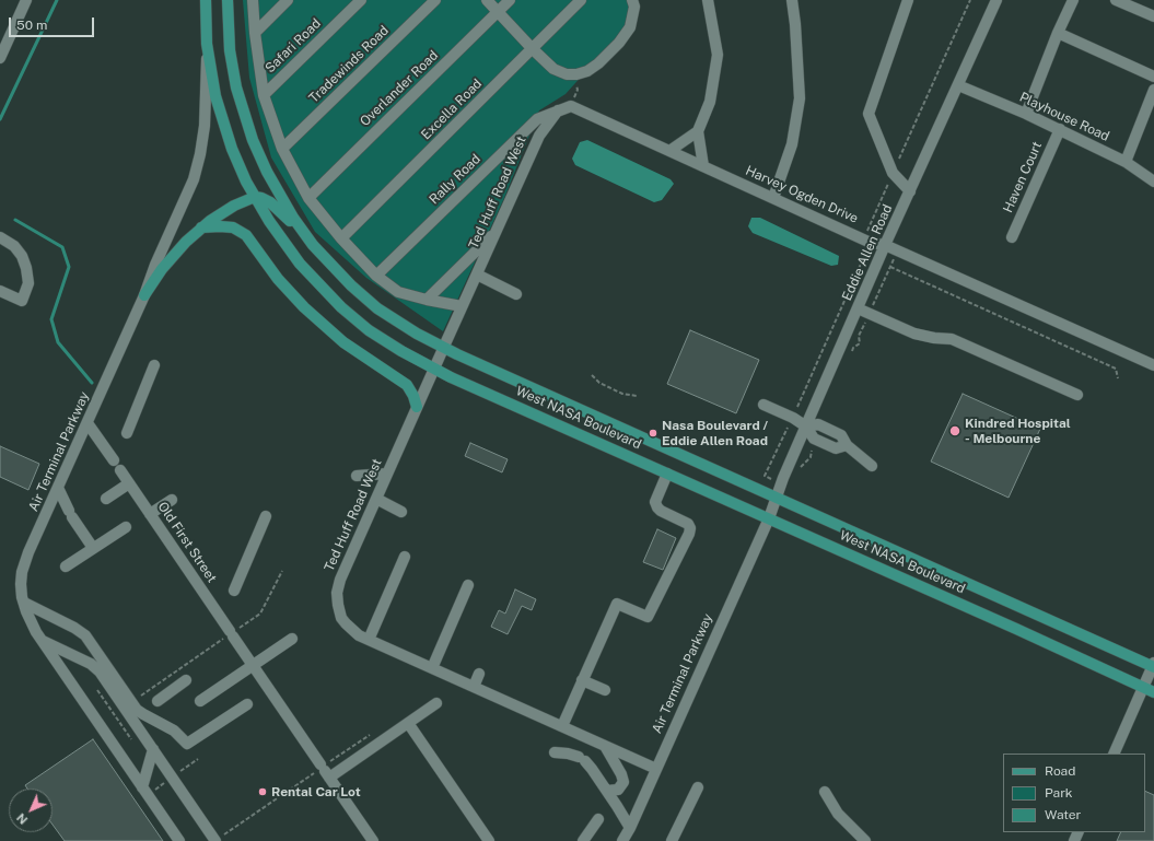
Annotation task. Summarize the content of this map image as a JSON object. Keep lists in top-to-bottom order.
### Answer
{
  "streets": {
    "main road": ["West NASA Boulevard"],
    "street": [
      "Safari Road",
      "Tradewinds Road",
      "Overlander Road",
      "Excella Road",
      "Playhouse Road",
      "Haven Court",
      "Rally Road",
      "Ted Huff Road West",
      "Harvey Ogden Drive",
      "Eddie Allen Road",
      "Air Terminal Parkway",
      "Old First Street"
    ]
  },
  "crossings": [
    ["Playhouse Road", "Haven Court"],
    ["Playhouse Road", "Eddie Allen Road"],
    ["Rally Road", "Ted Huff Road West"],
    ["Ted Huff Road West", "West NASA Boulevard"],
    ["Ted Huff Road West", "Air Terminal Parkway"],
    ["Harvey Ogden Drive", "Eddie Allen Road"],
    ["Eddie Allen Road", "West NASA Boulevard"],
    ["Eddie Allen Road", "Air Terminal Parkway"],
    ["West NASA Boulevard", "Air Terminal Parkway"]
  ],
  "places": ["Kindred Hospital - Melbourne", "Nasa Boulevard / Eddie Allen Road", "Rental Car Lot"],
  "legend": ["Road", "Park", "Water"],
  "scale_bar": "50 m",
  "north": "bottom left"
}
